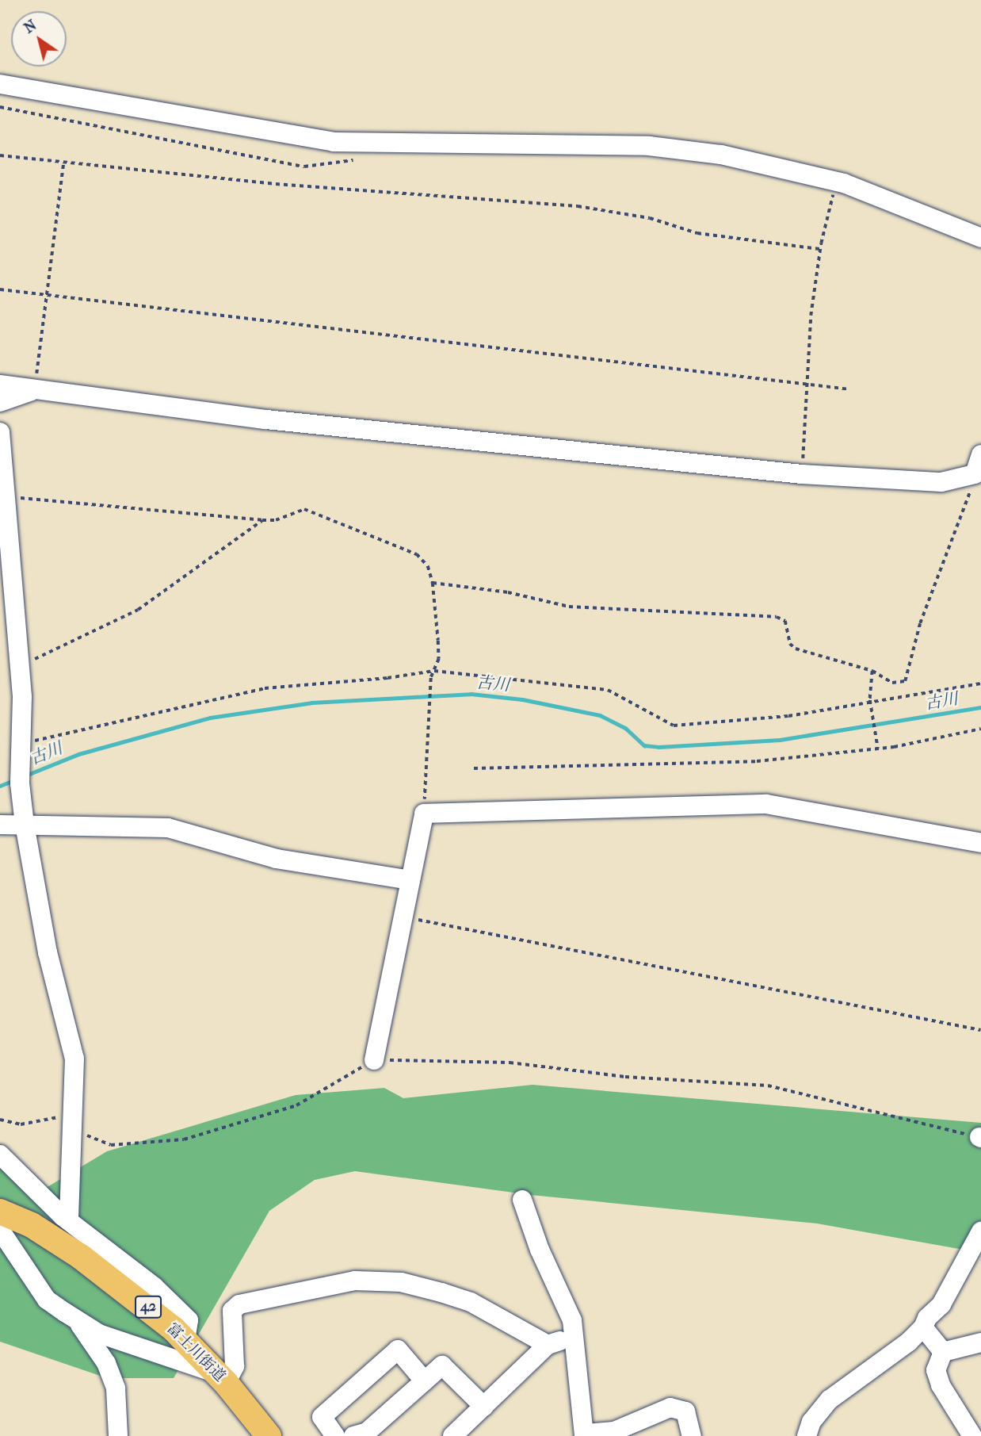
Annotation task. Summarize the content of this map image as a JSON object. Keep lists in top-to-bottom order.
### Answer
{
  "streets": {
    "main road": ["42", "富士川街道"]
  },
  "water": ["古川"],
  "north": "top left"
}
